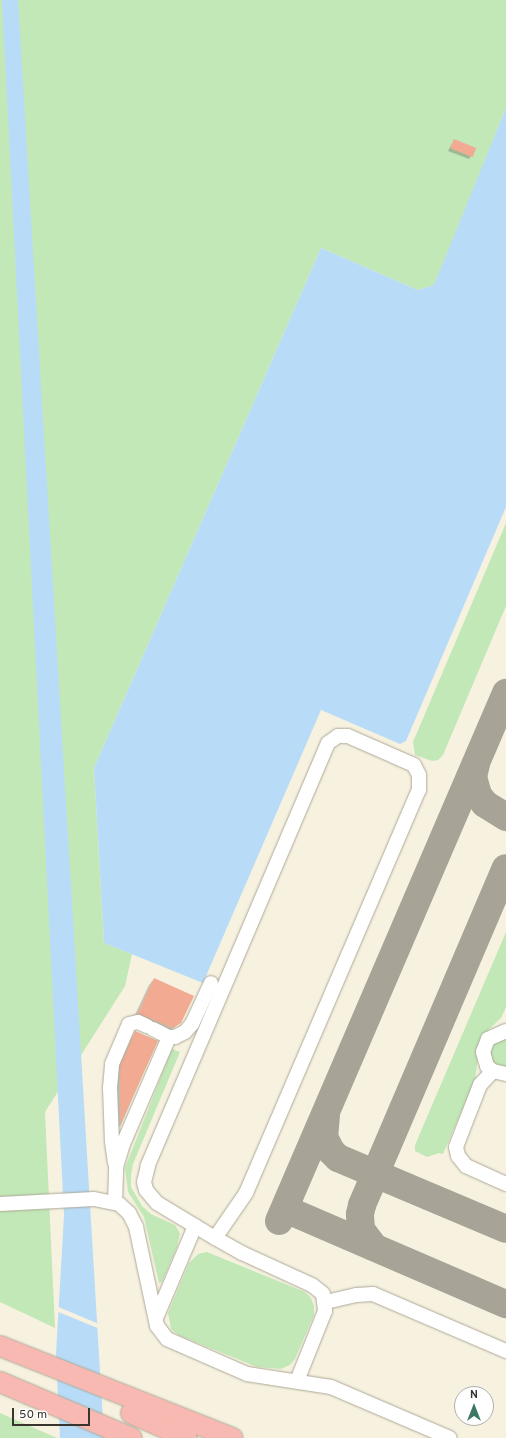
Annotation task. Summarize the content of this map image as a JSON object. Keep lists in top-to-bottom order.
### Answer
{
  "scale_bar": "50 m",
  "north": "top"
}
